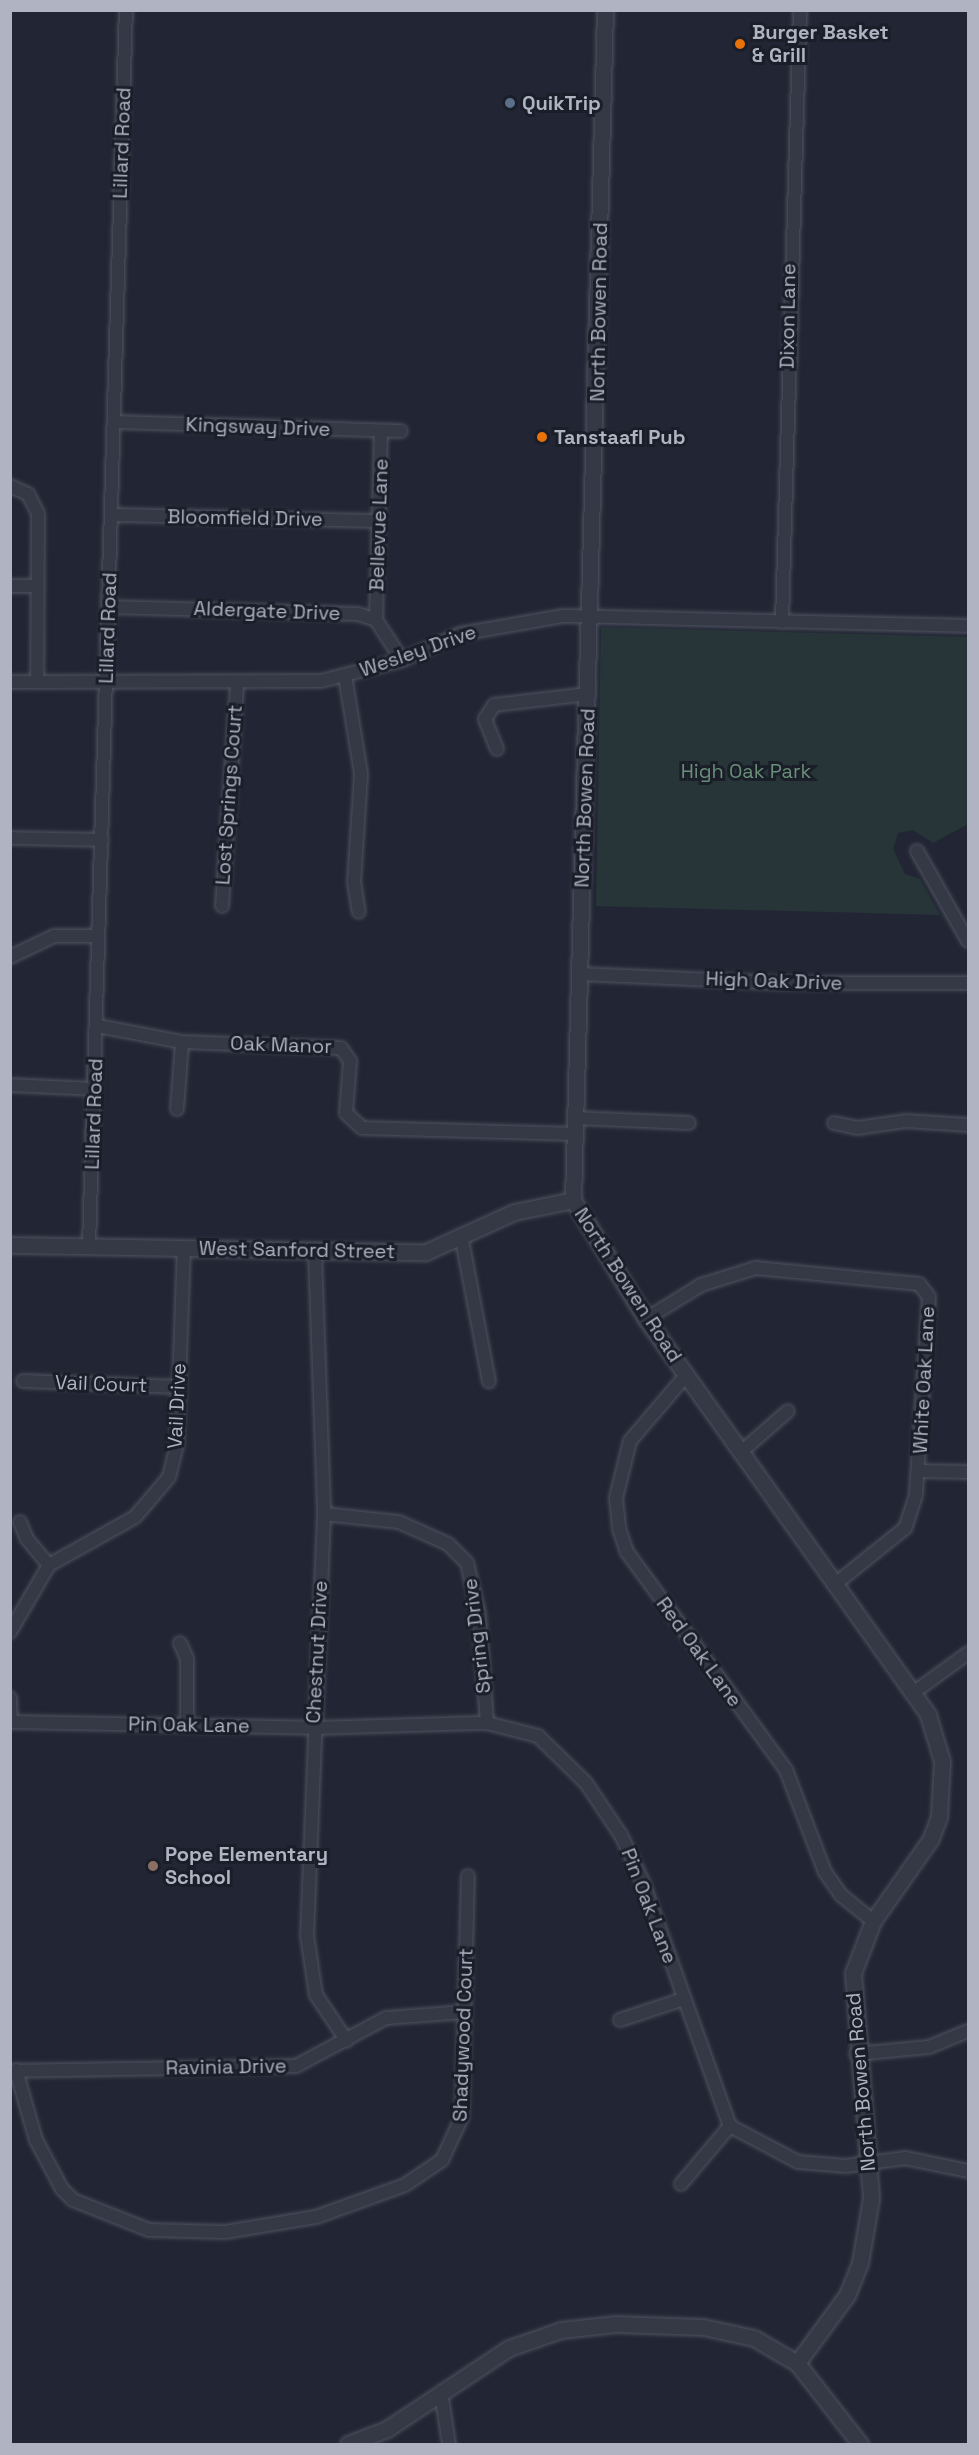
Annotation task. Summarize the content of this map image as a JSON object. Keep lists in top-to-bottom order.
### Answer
{
  "streets": {
    "street": [
      "Lillard Road",
      "North Bowen Road",
      "Dixon Lane",
      "Kingsway Drive",
      "Bloomfield Drive",
      "Bellevue Lane",
      "Aldergate Drive",
      "Wesley Drive",
      "Lost Springs Court",
      "High Oak Drive",
      "Oak Manor",
      "West Sanford Street",
      "White Oak Lane",
      "Vail Court",
      "Vail Drive",
      "Spring Drive",
      "Chestnut Drive",
      "Red Oak Lane",
      "Pin Oak Lane",
      "Shadywood Court",
      "Ravinia Drive"
    ]
  },
  "crossings": [
    ["Lillard Road", "Kingsway Drive"],
    ["Lillard Road", "Bloomfield Drive"],
    ["Lillard Road", "Aldergate Drive"],
    ["Lillard Road", "Wesley Drive"],
    ["Lillard Road", "Oak Manor"],
    ["Lillard Road", "West Sanford Street"],
    ["North Bowen Road", "Wesley Drive"],
    ["North Bowen Road", "High Oak Drive"],
    ["North Bowen Road", "Oak Manor"],
    ["North Bowen Road", "West Sanford Street"],
    ["North Bowen Road", "White Oak Lane"],
    ["North Bowen Road", "Red Oak Lane"],
    ["Dixon Lane", "Wesley Drive"],
    ["Kingsway Drive", "Bellevue Lane"],
    ["Bloomfield Drive", "Bellevue Lane"],
    ["Bellevue Lane", "Aldergate Drive"],
    ["Wesley Drive", "Lost Springs Court"],
    ["West Sanford Street", "Vail Drive"],
    ["West Sanford Street", "Chestnut Drive"],
    ["Vail Court", "Vail Drive"],
    ["Spring Drive", "Chestnut Drive"],
    ["Spring Drive", "Pin Oak Lane"],
    ["Chestnut Drive", "Pin Oak Lane"],
    ["Chestnut Drive", "Ravinia Drive"],
    ["Shadywood Court", "Ravinia Drive"]
  ],
  "parks": ["High Oak Park"],
  "places": [
    "Burger Basket & Grill",
    "QuikTrip",
    "Tanstaafl Pub",
    "Pope Elementary School"
  ]
}
